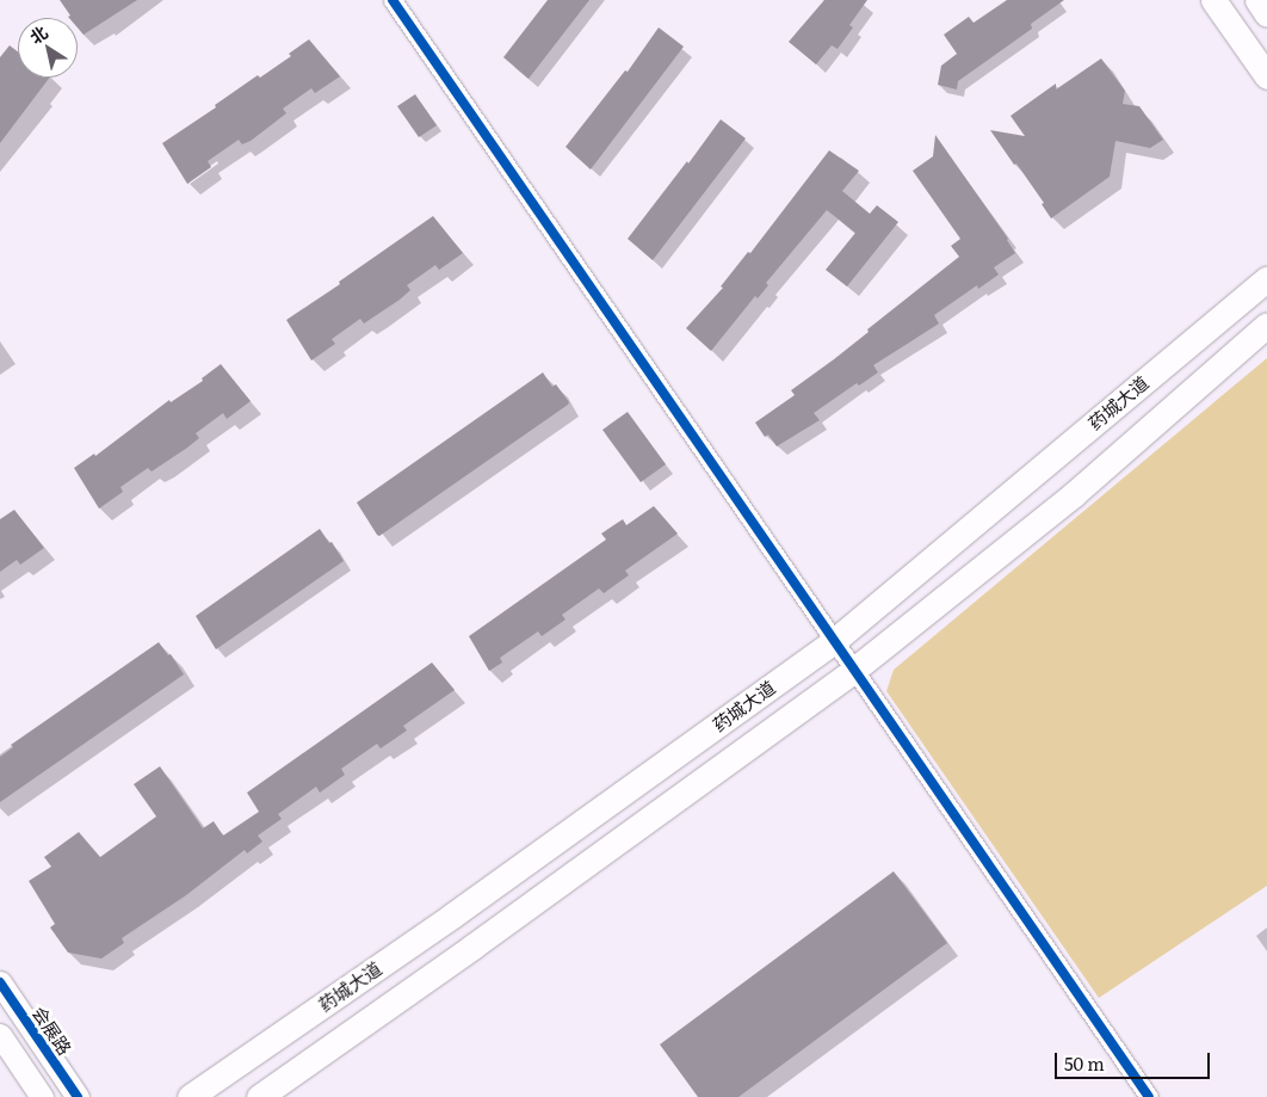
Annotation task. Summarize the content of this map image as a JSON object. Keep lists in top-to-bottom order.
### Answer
{
  "streets": {
    "main road": ["药城大道"],
    "street": ["会展路"]
  },
  "scale_bar": "50 m",
  "north": "top left"
}
